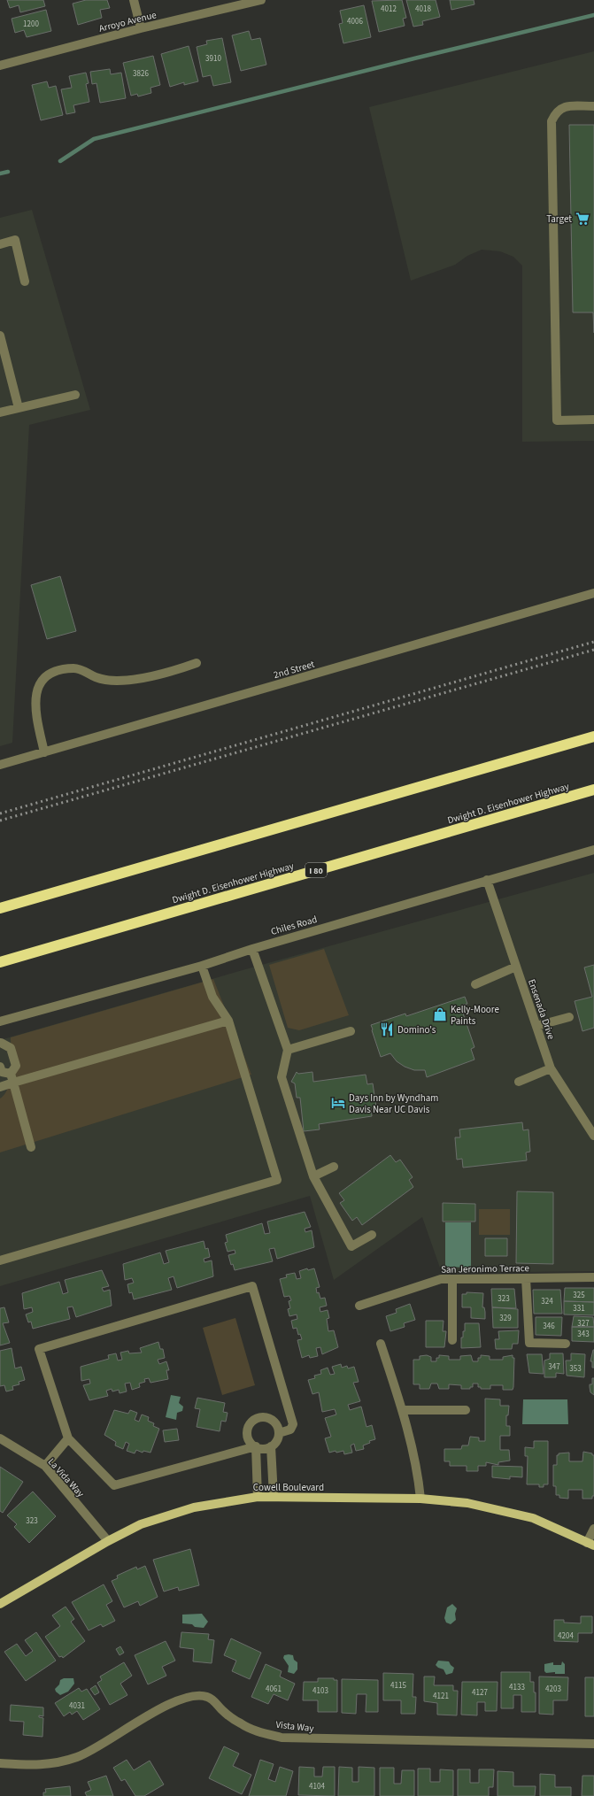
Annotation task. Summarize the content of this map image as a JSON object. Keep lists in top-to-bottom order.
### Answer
{
  "streets": {
    "highway": ["Dwight D. Eisenhower Highway", "I 80"],
    "main road": ["Cowell Boulevard"],
    "street": [
      "Arroyo Avenue",
      "2nd Street",
      "Chiles Road",
      "Ensenada Drive",
      "San Jeronimo Terrace",
      "La Vida Way",
      "Vista Way"
    ]
  },
  "crossings": [
    ["Chiles Road", "Ensenada Drive"],
    ["La Vida Way", "Cowell Boulevard"]
  ],
  "places": {
    "supermarket": ["Target"],
    "shop": ["Kelly-Moore Paints"],
    "restaurant": ["Domino's"],
    "hotel": ["Days Inn by Wyndham Davis Near UC Davis"]
  },
  "house_numbers": [
    "4012",
    "4018",
    "4006",
    "1200",
    "3910",
    "3826",
    "325",
    "323",
    "324",
    "331",
    "329",
    "327",
    "346",
    "343",
    "347",
    "353",
    "323",
    "4204",
    "4115",
    "4133",
    "4061",
    "4203",
    "4103",
    "4127",
    "4121",
    "4031",
    "4104"
  ]
}
